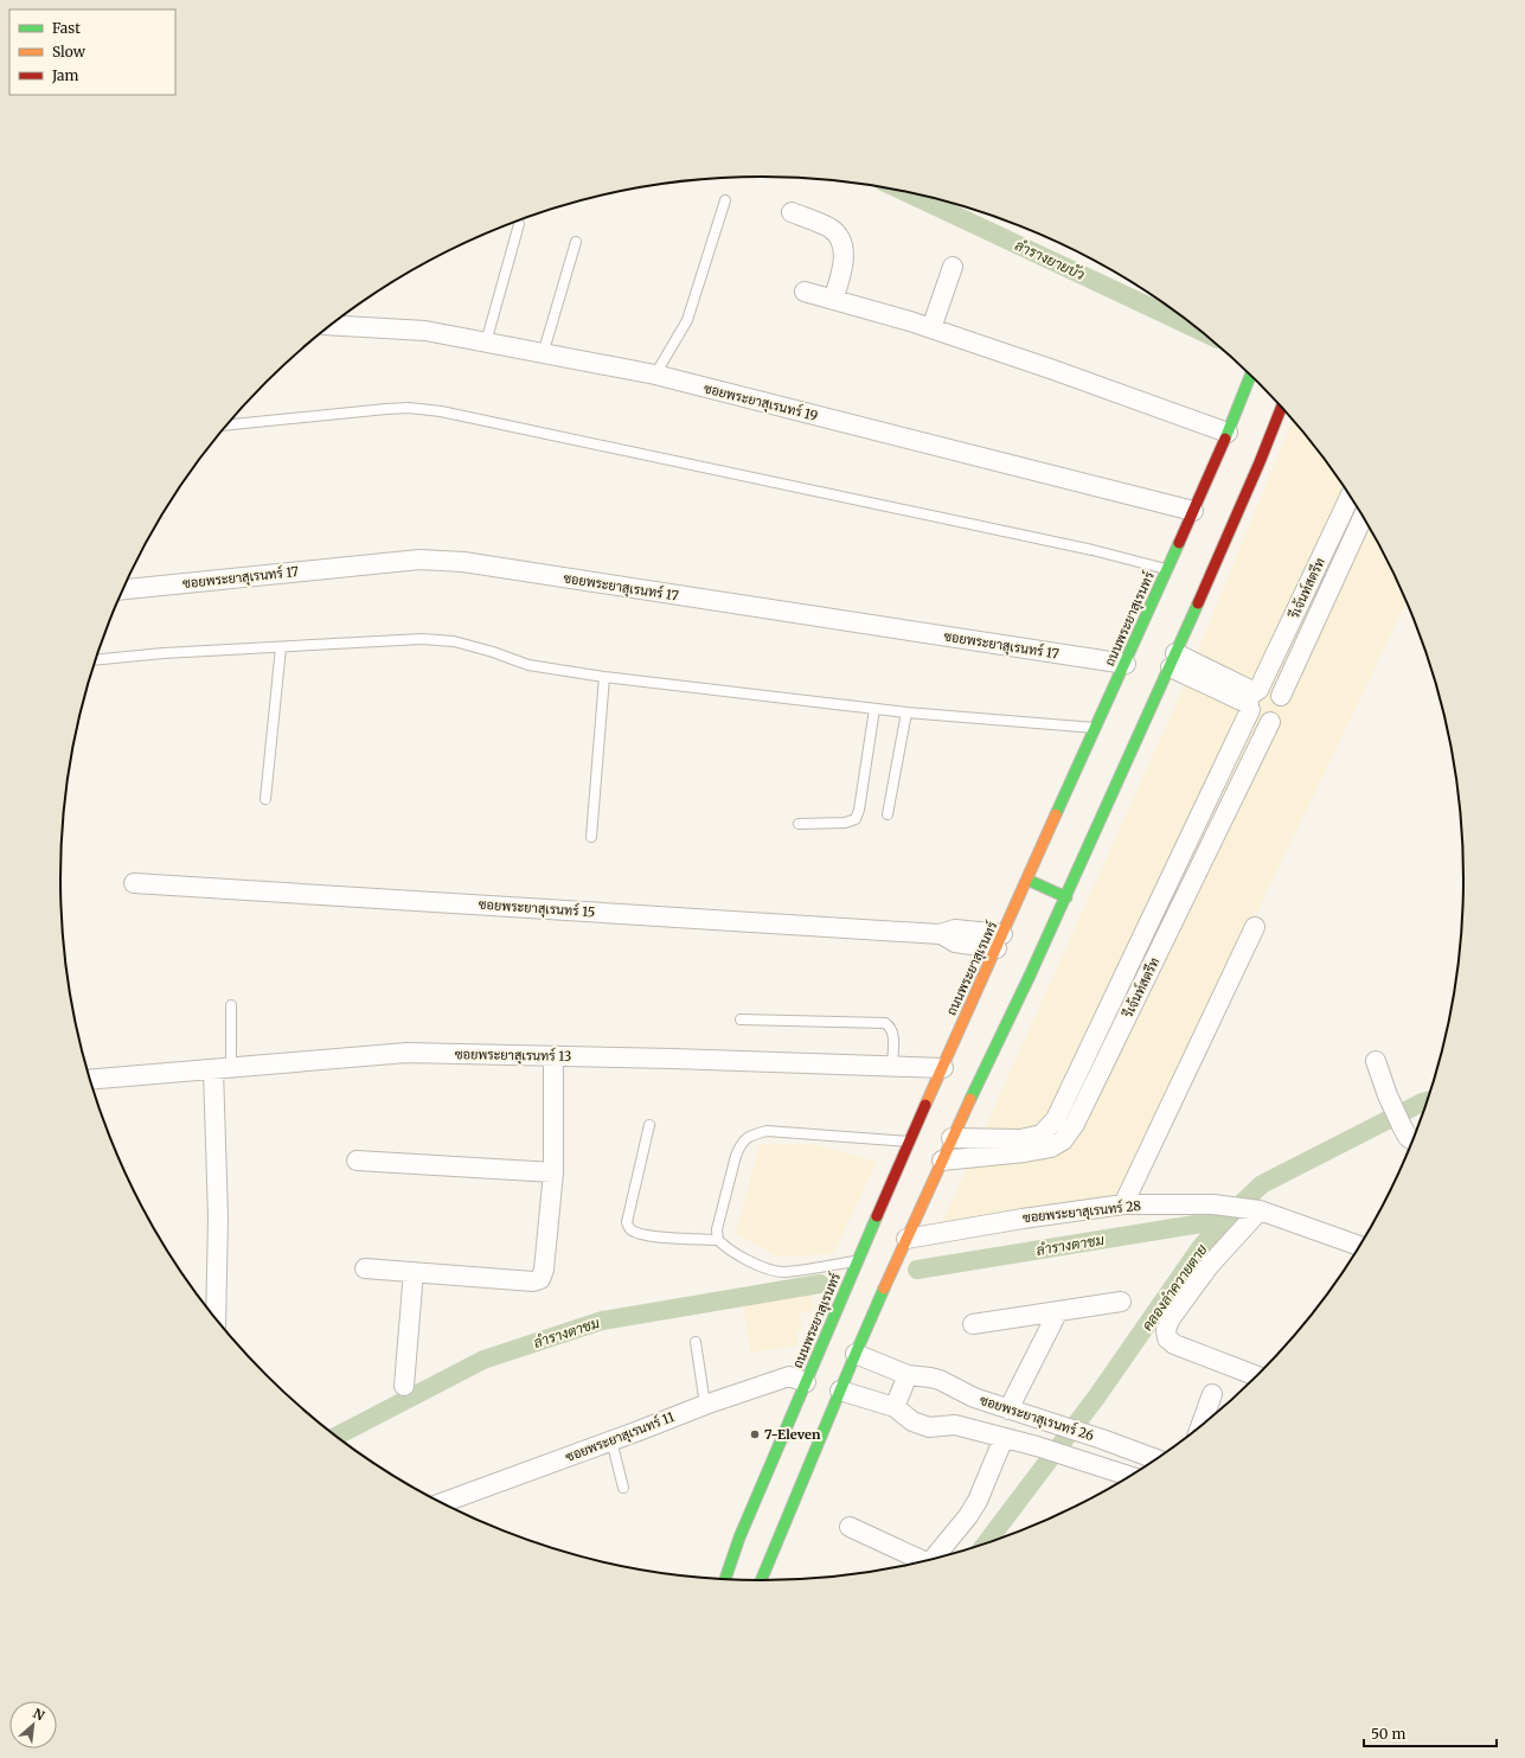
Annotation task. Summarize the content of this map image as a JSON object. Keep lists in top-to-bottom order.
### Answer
{
  "streets": {
    "street": [
      "ซอยพระยาสุเรนทร์ 19",
      "ซอยพระยาสุเรนทร์ 17",
      "รีเจ้นท์สตรีท",
      "ถนนพระยาสุเรนทร์",
      "ซอยพระยาสุเรนทร์ 15",
      "ซอยพระยาสุเรนทร์ 13",
      "ซอยพระยาสุเรนทร์ 28",
      "ซอยพระยาสุเรนทร์ 26",
      "ซอยพระยาสุเรนทร์ 11"
    ]
  },
  "crossings": [
    ["ซอยพระยาสุเรนทร์ 19", "ถนนพระยาสุเรนทร์"],
    ["ซอยพระยาสุเรนทร์ 17", "ถนนพระยาสุเรนทร์"],
    ["ถนนพระยาสุเรนทร์", "ซอยพระยาสุเรนทร์ 15"],
    ["ถนนพระยาสุเรนทร์", "ซอยพระยาสุเรนทร์ 13"],
    ["ถนนพระยาสุเรนทร์", "ซอยพระยาสุเรนทร์ 11"]
  ],
  "water": ["ลำรางยายบัว", "ลำรางตาชม", "คลองลำควายตาย"],
  "places": ["7-Eleven"],
  "legend": ["Fast", "Slow", "Jam"],
  "scale_bar": "50 m",
  "north": "top right"
}
